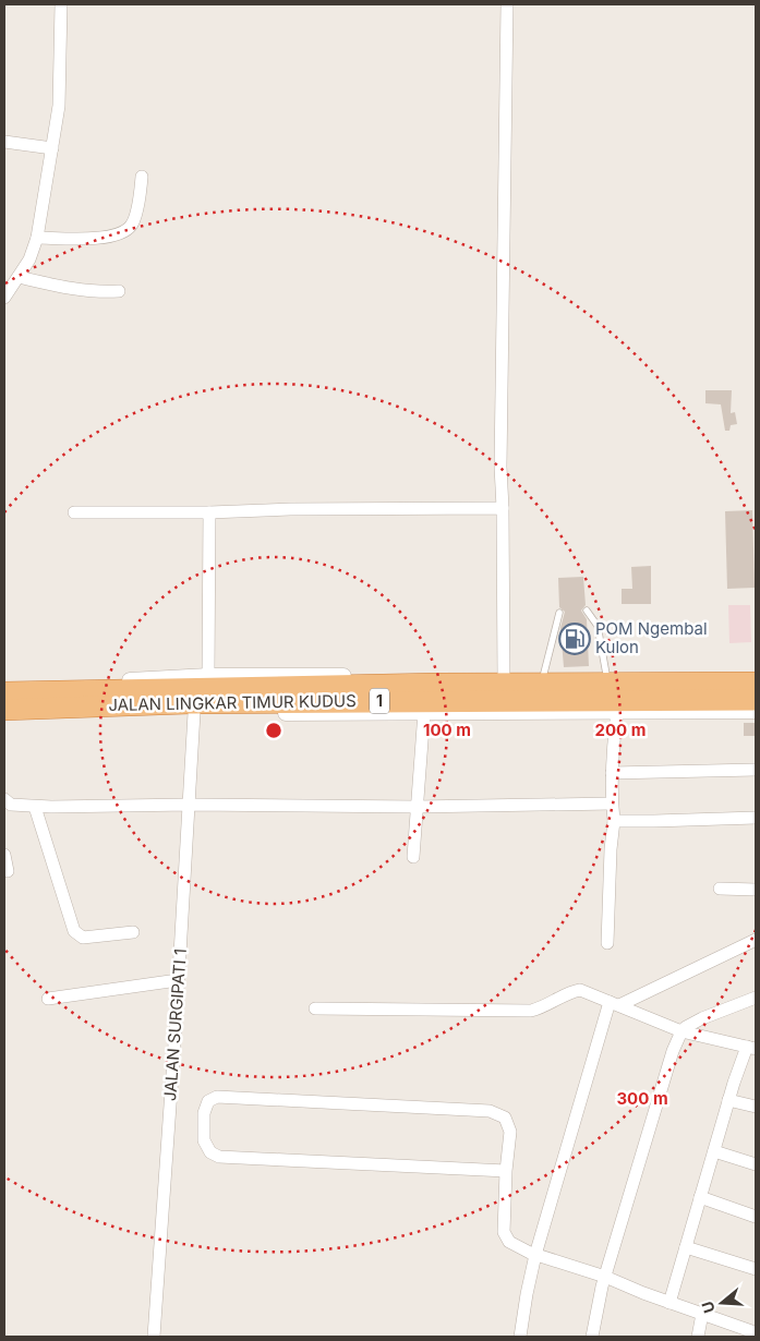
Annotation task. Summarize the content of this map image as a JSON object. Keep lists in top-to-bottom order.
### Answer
{
  "streets": {
    "highway": ["1", "JALAN LINGKAR TIMUR KUDUS"],
    "street": ["JALAN SURGIPATI 1"]
  },
  "places": {
    "fuel station": ["POM Ngembal Kulon"]
  },
  "north": "left",
  "rings": ["100 m", "200 m", "300 m"]
}
